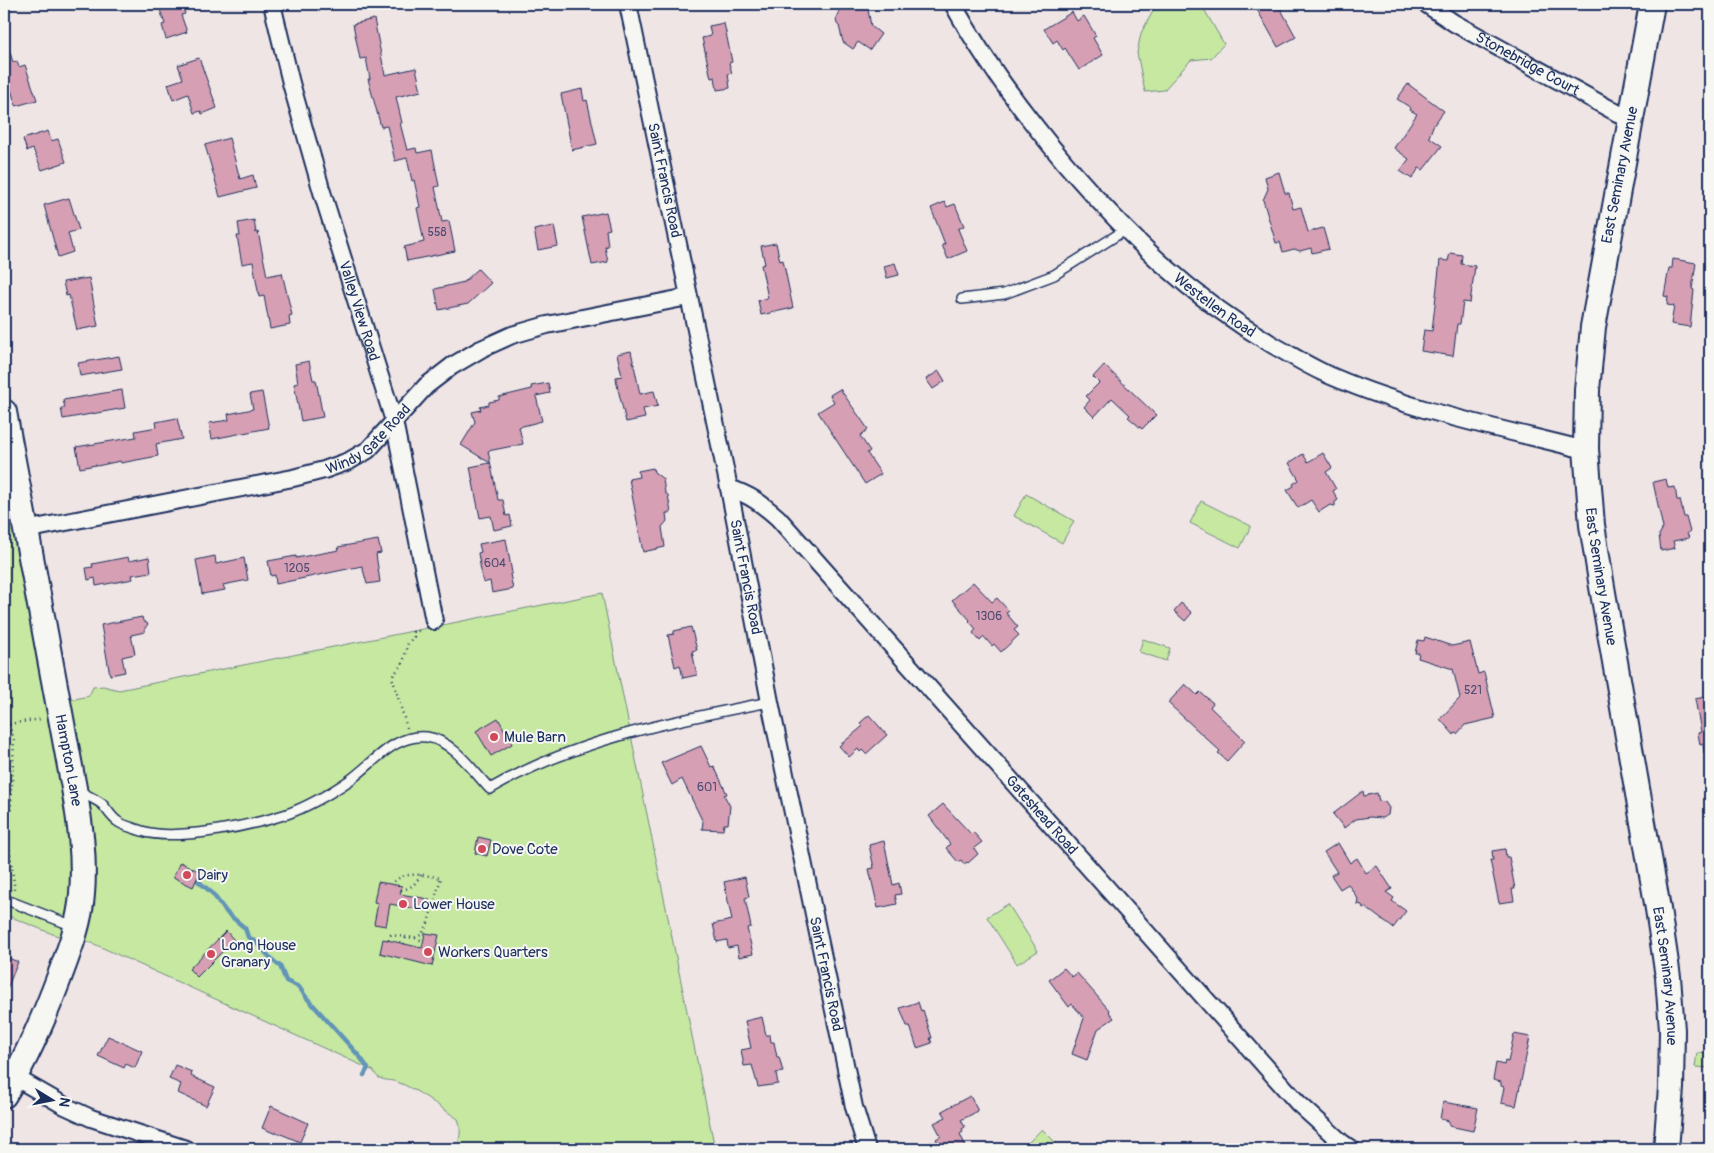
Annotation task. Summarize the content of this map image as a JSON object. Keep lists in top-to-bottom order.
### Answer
{
  "streets": {
    "street": [
      "Stonebridge Court",
      "East Seminary Avenue",
      "Saint Francis Road",
      "Westellen Road",
      "Valley View Road",
      "Windy Gate Road",
      "Hampton Lane",
      "Gateshead Road"
    ]
  },
  "crossings": [
    ["Stonebridge Court", "East Seminary Avenue"],
    ["East Seminary Avenue", "Westellen Road"],
    ["Saint Francis Road", "Windy Gate Road"],
    ["Saint Francis Road", "Gateshead Road"],
    ["Valley View Road", "Windy Gate Road"],
    ["Windy Gate Road", "Hampton Lane"]
  ],
  "places": [
    "Mule Barn",
    "Dove Cote",
    "Dairy",
    "Lower House",
    "Workers Quarters",
    "Long House Granary"
  ],
  "house_numbers": [
    "558",
    "604",
    "1205",
    "1306",
    "521",
    "601"
  ],
  "north": "right"
}
